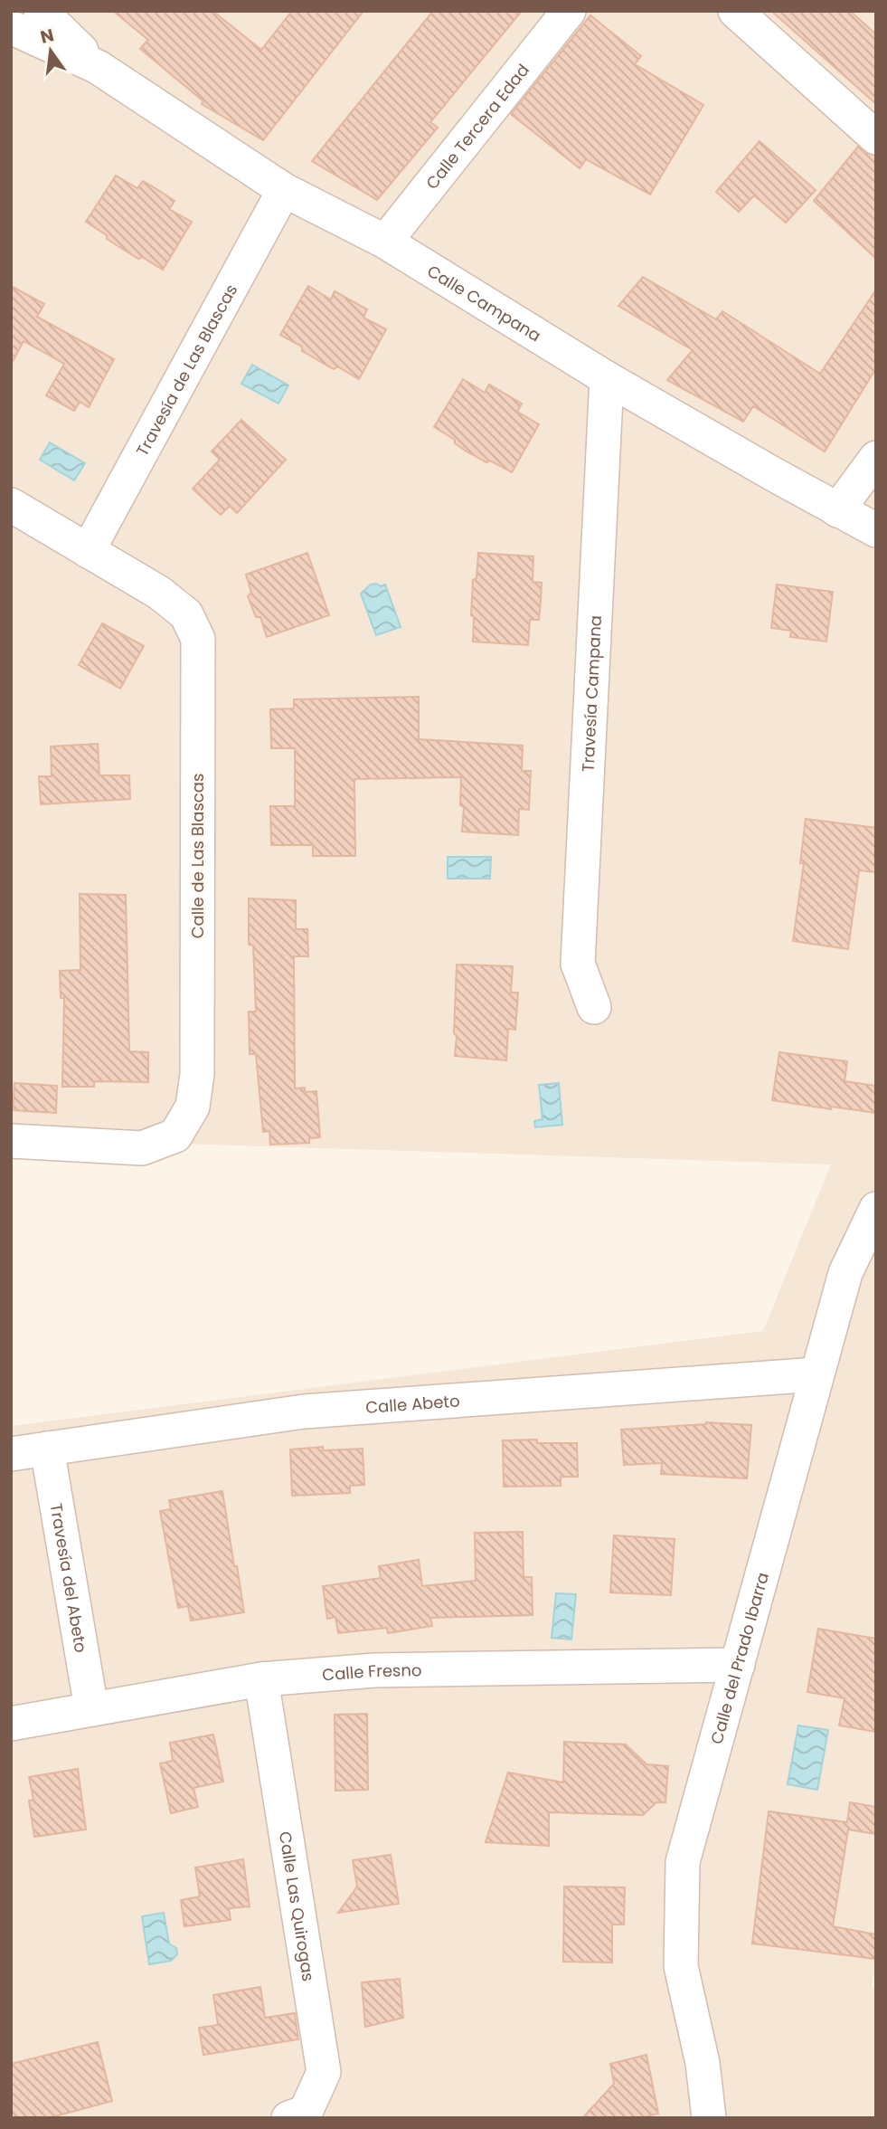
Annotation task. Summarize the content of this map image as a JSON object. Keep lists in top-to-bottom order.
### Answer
{
  "streets": {
    "street": [
      "Calle Tercera Edad",
      "Calle Campana",
      "Travesía de Las Blascas",
      "Travesía Campana",
      "Calle de Las Blascas",
      "Calle Abeto",
      "Travesía del Abeto",
      "Calle del Prado Ibarra",
      "Calle Fresno",
      "Calle Las Quirogas"
    ]
  },
  "crossings": [
    ["Calle Tercera Edad", "Calle Campana"],
    ["Calle Campana", "Travesía de Las Blascas"],
    ["Calle Campana", "Travesía Campana"],
    ["Travesía de Las Blascas", "Calle de Las Blascas"],
    ["Calle Abeto", "Travesía del Abeto"],
    ["Calle Abeto", "Calle del Prado Ibarra"],
    ["Travesía del Abeto", "Calle Fresno"],
    ["Calle del Prado Ibarra", "Calle Fresno"],
    ["Calle Fresno", "Calle Las Quirogas"]
  ],
  "north": "top"
}
